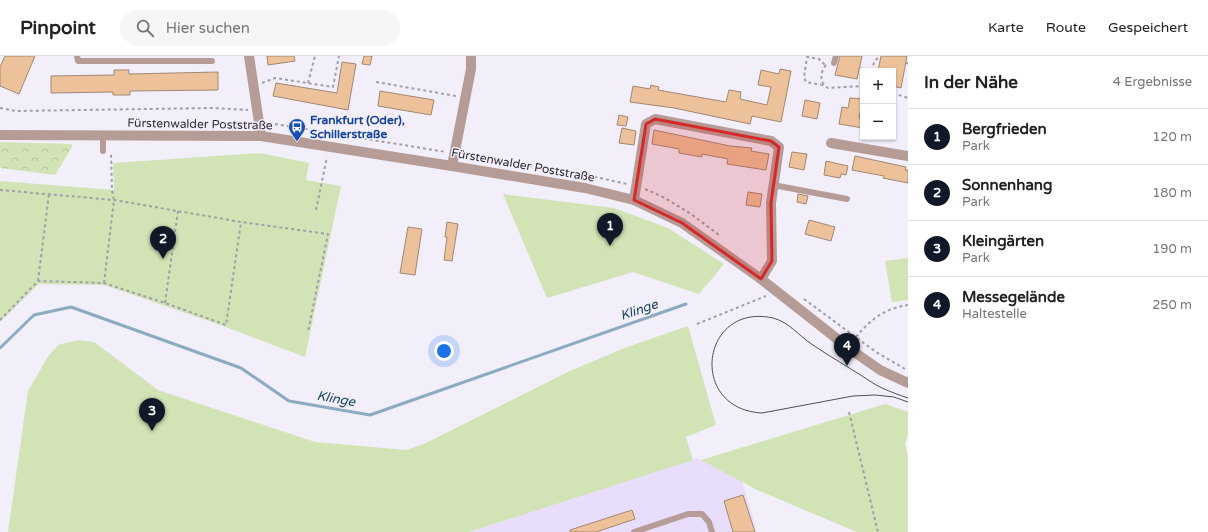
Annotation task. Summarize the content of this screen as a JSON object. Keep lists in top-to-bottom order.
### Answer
{
  "streets": {
    "street": ["Fürstenwalder Poststraße"]
  },
  "water": ["Klinge"],
  "places": {
    "bus stop": ["Frankfurt (Oder), Schillerstraße"]
  },
  "page": {
    "header": "Pinpoint",
    "search": "Hier suchen",
    "nav": ["Karte", "Route", "Gespeichert"],
    "heading": ["In der Nähe", "4 Ergebnisse"],
    "map_buttons": ["+", "−"],
    "list": [
      {
        "mark": "1",
        "name": "Bergfrieden",
        "note": "Park",
        "value": "120 m"
      },
      {
        "mark": "2",
        "name": "Sonnenhang",
        "note": "Park",
        "value": "180 m"
      },
      {
        "mark": "3",
        "name": "Kleingärten",
        "note": "Park",
        "value": "190 m"
      },
      {
        "mark": "4",
        "name": "Messegelände",
        "note": "Haltestelle",
        "value": "250 m"
      }
    ],
    "pins": [
      "1",
      "2",
      "4",
      "3"
    ]
  }
}
